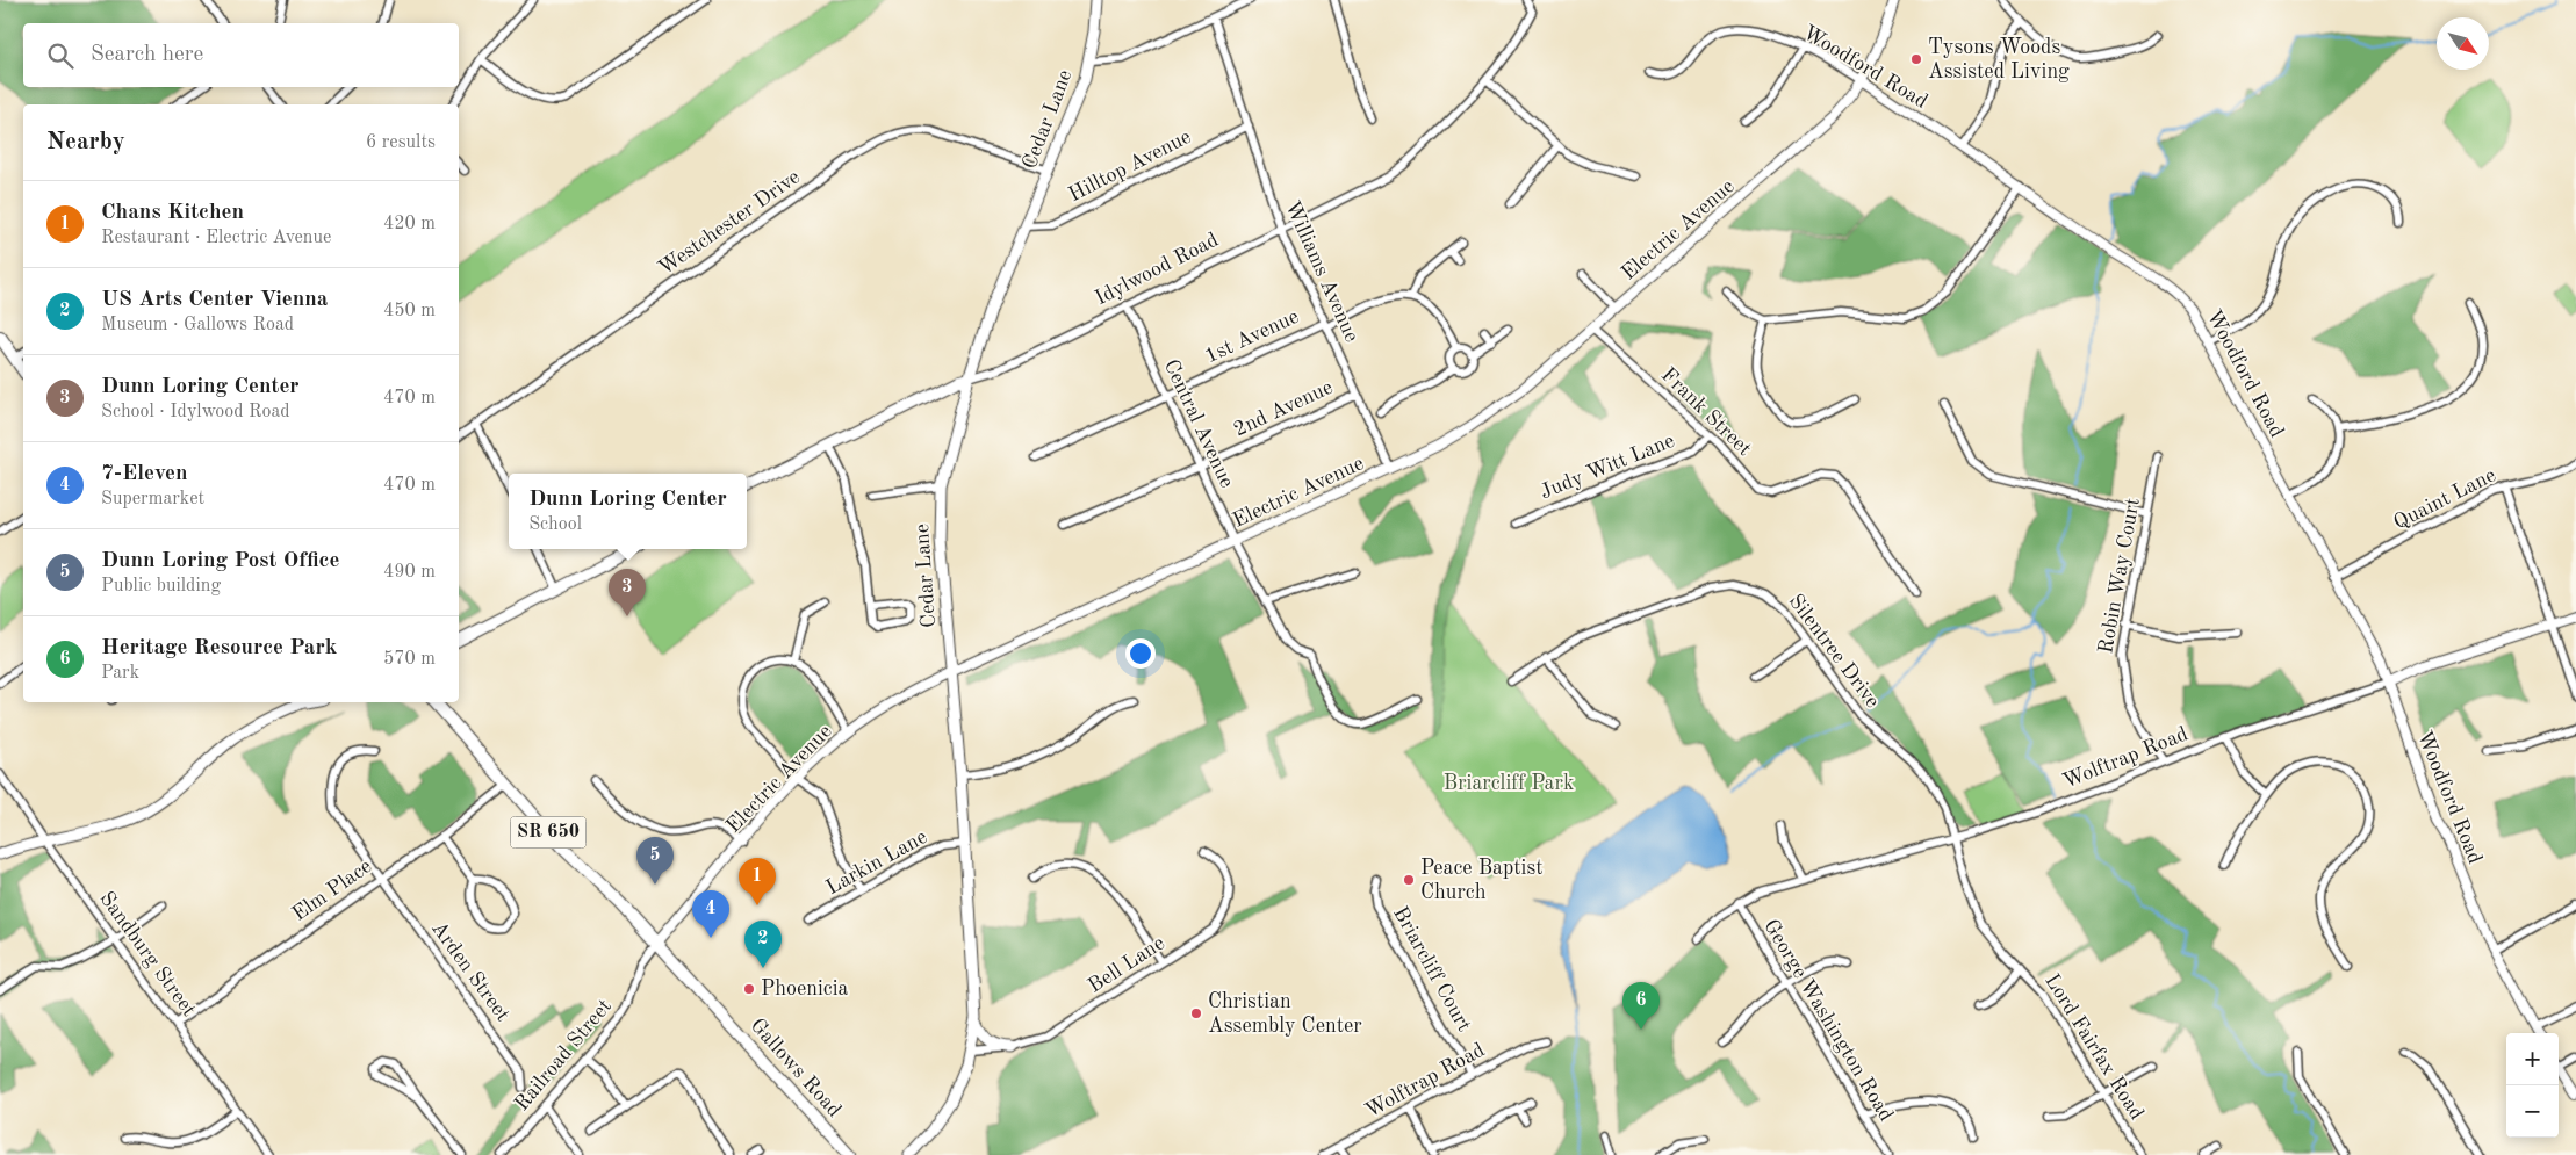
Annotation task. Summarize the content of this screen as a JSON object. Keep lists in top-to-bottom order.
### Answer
{
  "streets": {
    "main road": [
      "Cedar Lane",
      "Idylwood Road",
      "SR 650",
      "Gallows Road"
    ],
    "street": [
      "Woodford Road",
      "Hilltop Avenue",
      "Westchester Drive",
      "Electric Avenue",
      "Williams Avenue",
      "1st Avenue",
      "2nd Avenue",
      "Frank Street",
      "Central Avenue",
      "Judy Witt Lane",
      "Quaint Lane",
      "Robin Way Court",
      "Silentree Drive",
      "Wolftrap Road",
      "Larkin Lane",
      "Elm Place",
      "Sandburg Street",
      "Bell Lane",
      "Briarcliff Court",
      "Arden Street",
      "George Washington Road",
      "Lord Fairfax Road",
      "Railroad Street"
    ]
  },
  "crossings": [
    ["Woodford Road", "Electric Avenue"],
    ["Woodford Road", "Quaint Lane"],
    ["Woodford Road", "Wolftrap Road"],
    ["Cedar Lane", "Hilltop Avenue"],
    ["Cedar Lane", "Westchester Drive"],
    ["Cedar Lane", "Electric Avenue"],
    ["Cedar Lane", "Idylwood Road"],
    ["Cedar Lane", "Larkin Lane"],
    ["Cedar Lane", "Bell Lane"],
    ["Hilltop Avenue", "Williams Avenue"],
    ["Electric Avenue", "Williams Avenue"],
    ["Electric Avenue", "Frank Street"],
    ["Electric Avenue", "Central Avenue"],
    ["Electric Avenue", "Railroad Street"],
    ["Electric Avenue", "Gallows Road"],
    ["Idylwood Road", "Williams Avenue"],
    ["Idylwood Road", "Central Avenue"],
    ["Williams Avenue", "1st Avenue"],
    ["Williams Avenue", "2nd Avenue"],
    ["1st Avenue", "Central Avenue"],
    ["2nd Avenue", "Central Avenue"],
    ["Frank Street", "Judy Witt Lane"],
    ["Robin Way Court", "Wolftrap Road"],
    ["Silentree Drive", "Wolftrap Road"],
    ["Silentree Drive", "Lord Fairfax Road"],
    ["Wolftrap Road", "Briarcliff Court"],
    ["Wolftrap Road", "George Washington Road"],
    ["Wolftrap Road", "Lord Fairfax Road"],
    ["Elm Place", "Sandburg Street"],
    ["Elm Place", "Arden Street"],
    ["Elm Place", "Gallows Road"],
    ["Railroad Street", "Gallows Road"]
  ],
  "parks": ["Briarcliff Park"],
  "places": [
    "Tysons Woods Assisted Living",
    "Peace Baptist Church",
    "Phoenicia",
    "Christian Assembly Center"
  ],
  "north": "bottom right",
  "page": {
    "search": "Search here",
    "heading": ["Nearby", "6 results"],
    "list": [
      {
        "mark": "1",
        "name": "Chans Kitchen",
        "note": "Restaurant · Electric Avenue",
        "value": "420 m"
      },
      {
        "mark": "2",
        "name": "US Arts Center Vienna",
        "note": "Museum · Gallows Road",
        "value": "450 m"
      },
      {
        "mark": "3",
        "name": "Dunn Loring Center",
        "note": "School · Idylwood Road",
        "value": "470 m"
      },
      {
        "mark": "4",
        "name": "7-Eleven",
        "note": "Supermarket",
        "value": "470 m"
      },
      {
        "mark": "5",
        "name": "Dunn Loring Post Office",
        "note": "Public building",
        "value": "490 m"
      },
      {
        "mark": "6",
        "name": "Heritage Resource Park",
        "note": "Park",
        "value": "570 m"
      }
    ],
    "popup": ["Dunn Loring Center", "School"],
    "pins": [
      "3",
      "5",
      "1",
      "4",
      "2",
      "6"
    ],
    "map_buttons": ["+", "−"]
  }
}
